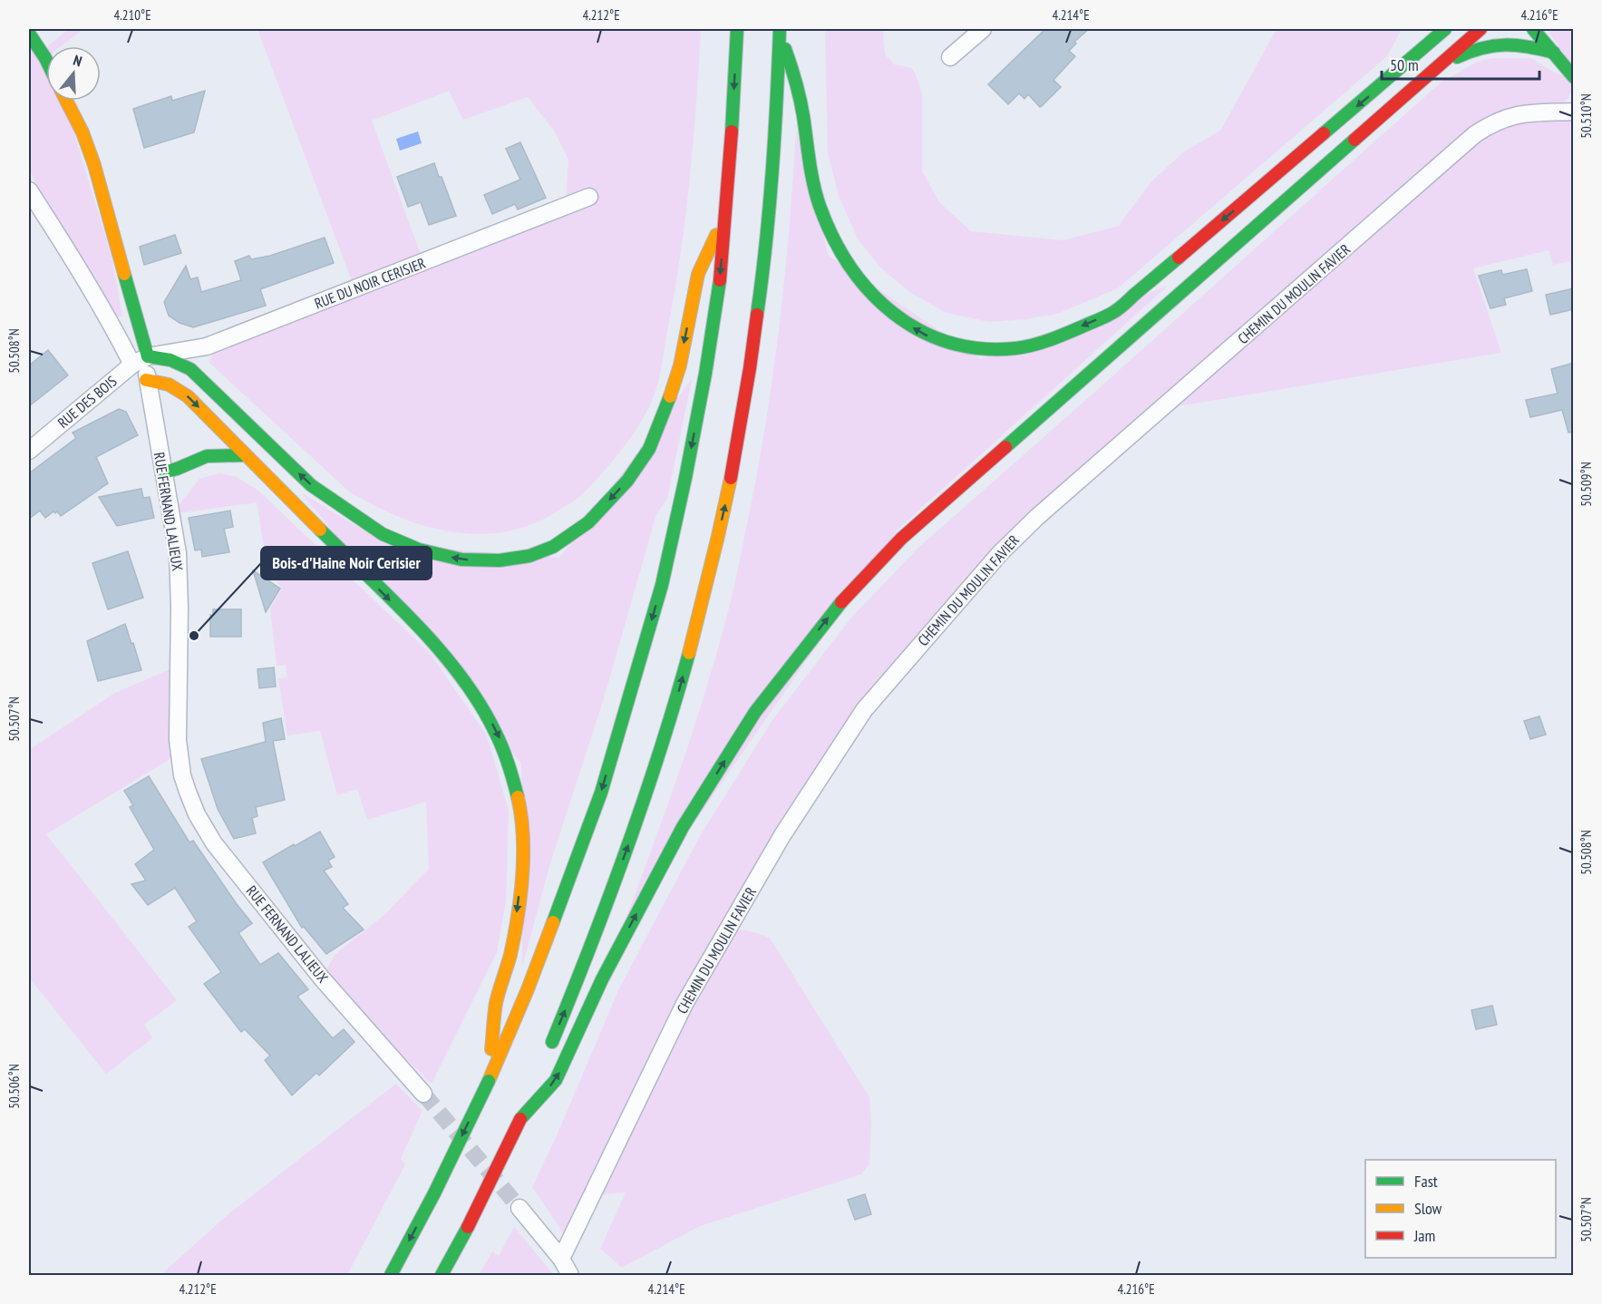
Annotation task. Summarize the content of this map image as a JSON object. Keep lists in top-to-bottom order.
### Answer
{
  "streets": {
    "main road": ["RUE FERNAND LALIEUX"],
    "street": ["RUE DU NOIR CERISIER", "CHEMIN DU MOULIN FAVIER", "RUE DES BOIS"]
  },
  "crossings": [
    ["RUE DU NOIR CERISIER", "RUE DES BOIS"],
    ["RUE DU NOIR CERISIER", "RUE FERNAND LALIEUX"],
    ["RUE DES BOIS", "RUE FERNAND LALIEUX"]
  ],
  "places": ["Bois-d'Haine Noir Cerisier"],
  "legend": ["Fast", "Slow", "Jam"],
  "scale_bar": "50 m",
  "north": "top",
  "coordinates": [
    "4.210°E",
    "4.212°E",
    "4.214°E",
    "4.216°E",
    "50.510°N",
    "50.508°N",
    "50.509°N",
    "50.507°N",
    "50.506°N"
  ]
}
